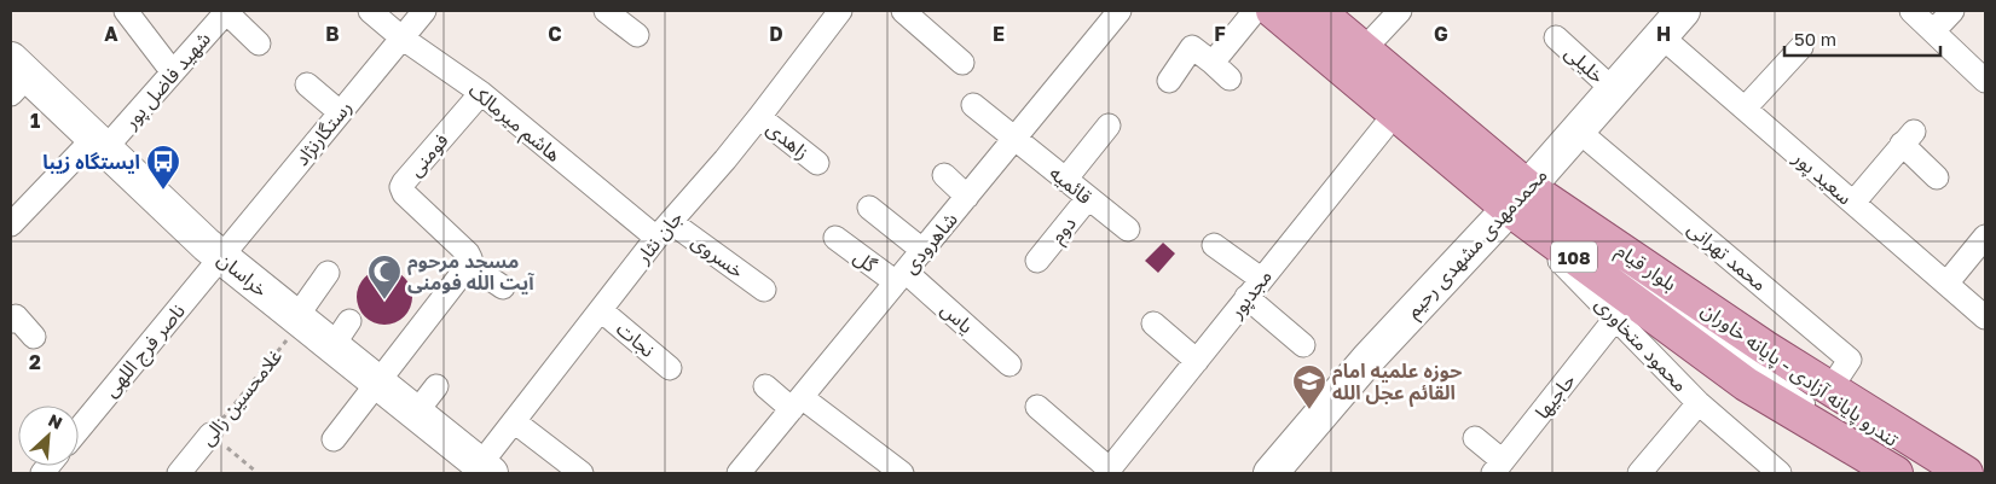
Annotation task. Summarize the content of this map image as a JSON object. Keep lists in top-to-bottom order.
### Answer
{
  "streets": {
    "main road": [
      "محمدمهدی مشهدی رحیم",
      "108",
      "بلوار قیام",
      "خراسان"
    ],
    "street": [
      "خلیلی",
      "شهید فاضل پور",
      "هاشم میرمالک",
      "رستگارنژاد",
      "زاهدی",
      "فومنی",
      "سعید پور",
      "قائمیه",
      "دوم",
      "جان نثار",
      "شاهرودی",
      "خسروی",
      "محمد تهرانی",
      "گل",
      "مجدپور",
      "یاس",
      "نجات",
      "محمود متخاوری",
      "ناصر فرج اللهی",
      "حاجیها",
      "غلامحسین زالی"
    ],
    "lane": ["تندرو پایانه آزادی - پایانه خاوران"]
  },
  "crossings": [
    ["خلیلی", "محمدمهدی مشهدی رحیم"],
    ["شهید فاضل پور", "خراسان"],
    ["هاشم میرمالک", "رستگارنژاد"],
    ["هاشم میرمالک", "فومنی"],
    ["هاشم میرمالک", "جان نثار"],
    ["هاشم میرمالک", "خسروی"],
    ["رستگارنژاد", "خراسان"],
    ["رستگارنژاد", "ناصر فرج اللهی"],
    ["زاهدی", "جان نثار"],
    ["سعید پور", "محمدمهدی مشهدی رحیم"],
    ["قائمیه", "دوم"],
    ["قائمیه", "شاهرودی"],
    ["جان نثار", "خسروی"],
    ["جان نثار", "خراسان"],
    ["جان نثار", "نجات"],
    ["شاهرودی", "گل"],
    ["شاهرودی", "یاس"],
    ["محمدمهدی مشهدی رحیم", "محمد تهرانی"],
    ["محمدمهدی مشهدی رحیم", "بلوار قیام"],
    ["محمدمهدی مشهدی رحیم", "محمود متخاوری"],
    ["محمد تهرانی", "بلوار قیام"],
    ["محمد تهرانی", "تندرو پایانه آزادی - پایانه خاوران"],
    ["گل", "یاس"],
    ["بلوار قیام", "مجدپور"],
    ["بلوار قیام", "محمود متخاوری"],
    ["بلوار قیام", "تندرو پایانه آزادی - پایانه خاوران"],
    ["خراسان", "ناصر فرج اللهی"],
    ["خراسان", "غلامحسین زالی"],
    ["محمود متخاوری", "حاجیها"]
  ],
  "places": {
    "bus stop": ["ایستگاه زیبا"],
    "mosque": ["مسجد مرحوم آیت الله فومنی"],
    "school or university": ["حوزه علمیه امام القائم عجل الله"]
  },
  "scale_bar": "50 m",
  "north": "top right",
  "grid": {
    "columns": [
      "A",
      "B",
      "C",
      "D",
      "E",
      "F",
      "G",
      "H"
    ],
    "rows": ["1", "2"]
  }
}
